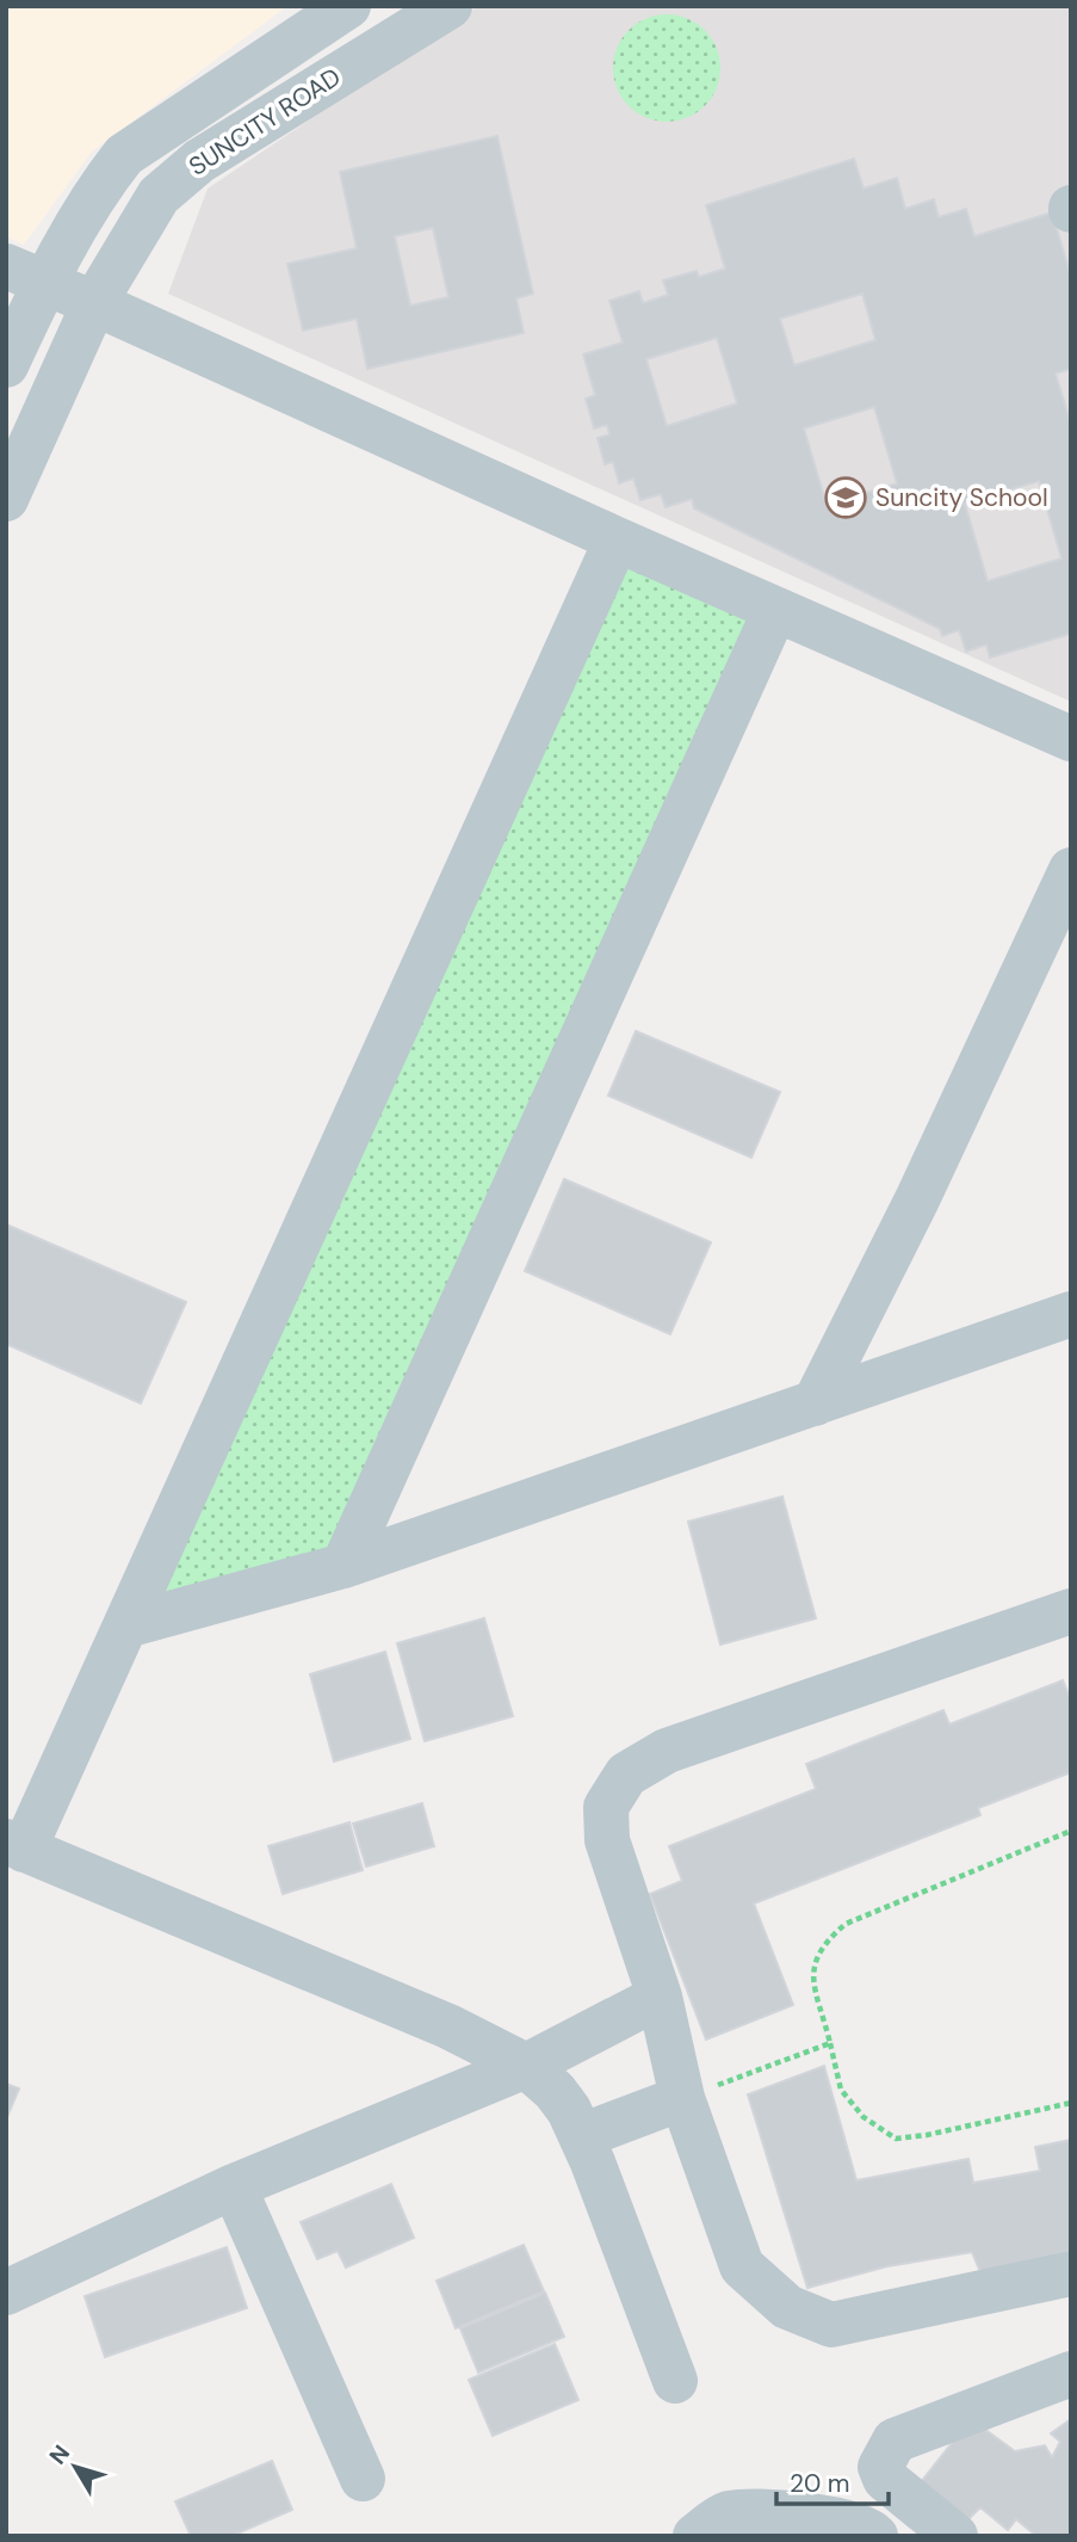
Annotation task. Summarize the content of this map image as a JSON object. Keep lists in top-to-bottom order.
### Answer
{
  "streets": {
    "street": ["SUNCITY ROAD"]
  },
  "places": {
    "school or university": ["Suncity School"]
  },
  "scale_bar": "20 m",
  "north": "top left"
}
